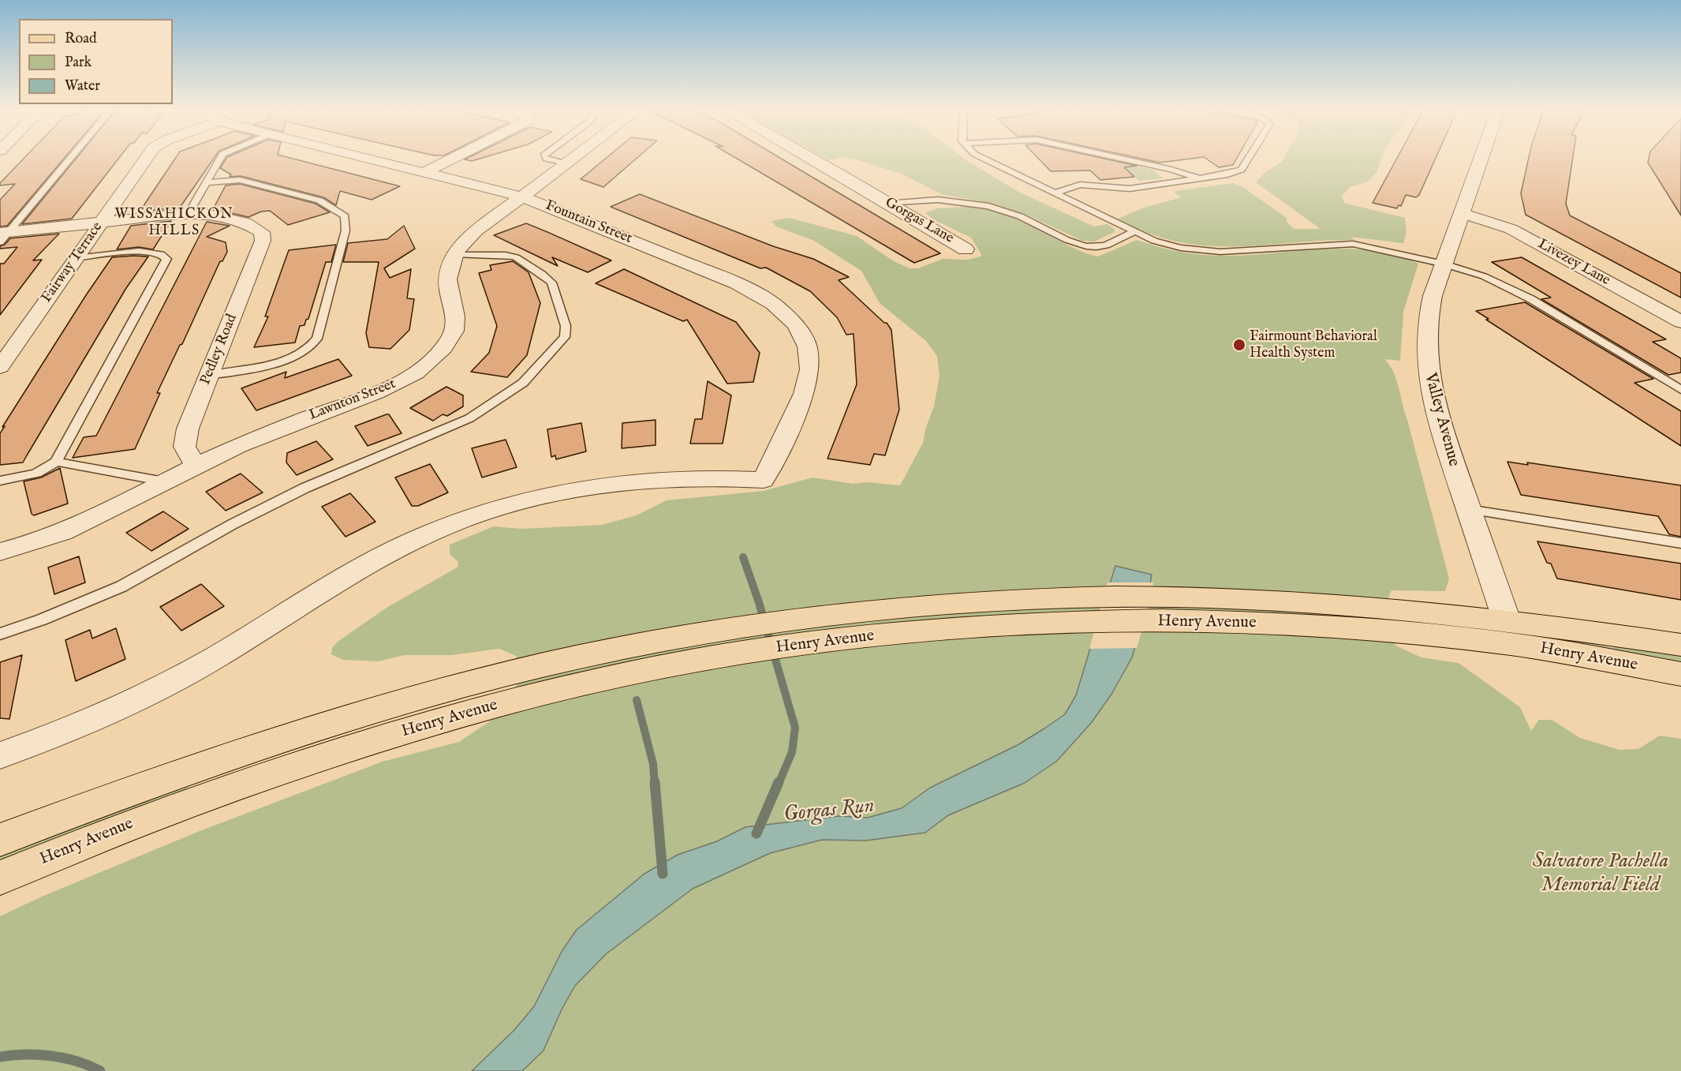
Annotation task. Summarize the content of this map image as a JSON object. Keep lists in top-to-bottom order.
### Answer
{
  "streets": {
    "main road": ["Henry Avenue"],
    "street": [
      "Gorgas Lane",
      "Fountain Street",
      "Fairway Terrace",
      "Livezey Lane",
      "Pedley Road",
      "Lawnton Street",
      "Valley Avenue"
    ]
  },
  "crossings": [
    ["Fountain Street", "Lawnton Street"],
    ["Livezey Lane", "Valley Avenue"],
    ["Pedley Road", "Lawnton Street"],
    ["Valley Avenue", "Henry Avenue"]
  ],
  "districts": ["WISSAHICKON HILLS"],
  "water": ["Gorgas Run"],
  "parks": ["Salvatore Pachella Memorial Field"],
  "places": ["Fairmount Behavioral Health System"],
  "legend": ["Road", "Park", "Water"]
}
